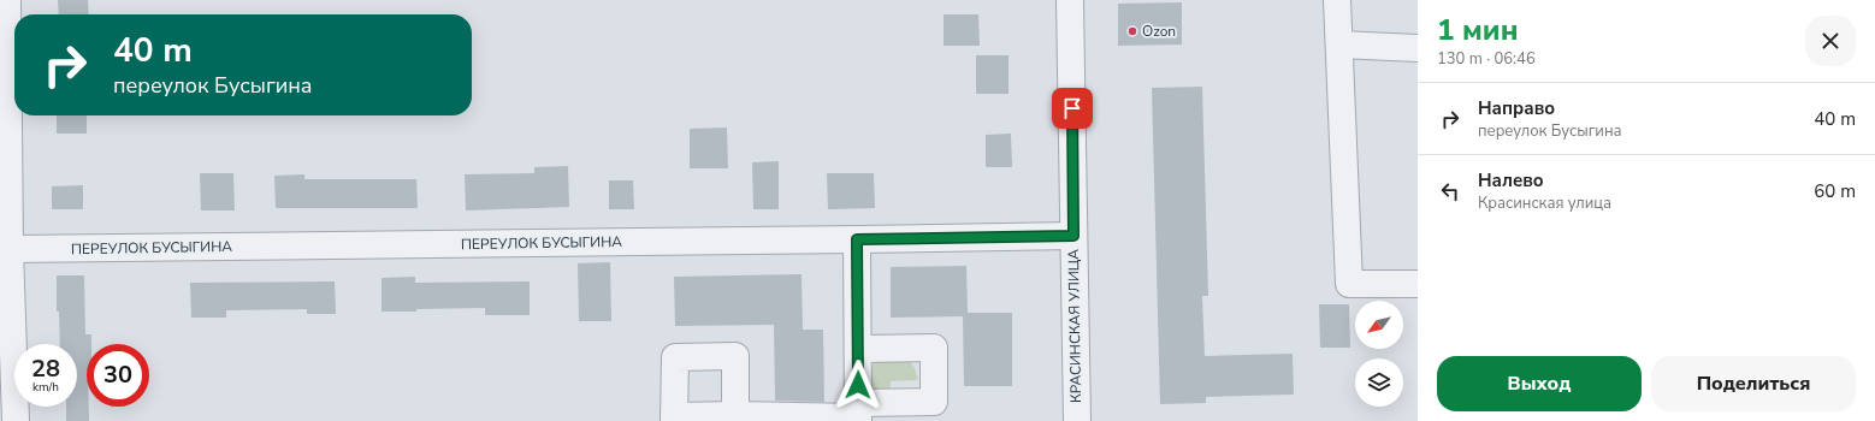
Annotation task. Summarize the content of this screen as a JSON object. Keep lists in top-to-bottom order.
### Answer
{
  "streets": {
    "street": ["ПЕРЕУЛОК БУСЫГИНА", "КРАСИНСКАЯ УЛИЦА"]
  },
  "crossings": [
    ["ПЕРЕУЛОК БУСЫГИНА", "КРАСИНСКАЯ УЛИЦА"]
  ],
  "places": ["Ozon"],
  "north": "bottom left",
  "page": {
    "heading": ["1 мин", "130 m · 06:46"],
    "turn": ["40 m", "переулок Бусыгина"],
    "list": [
      {
        "name": "Направо",
        "note": "переулок Бусыгина",
        "value": "40 m"
      },
      {
        "name": "Налево",
        "note": "Красинская улица",
        "value": "60 m"
      }
    ],
    "speed": "28 km/h",
    "limit": "30",
    "buttons": ["Выход", "Поделиться"]
  }
}
